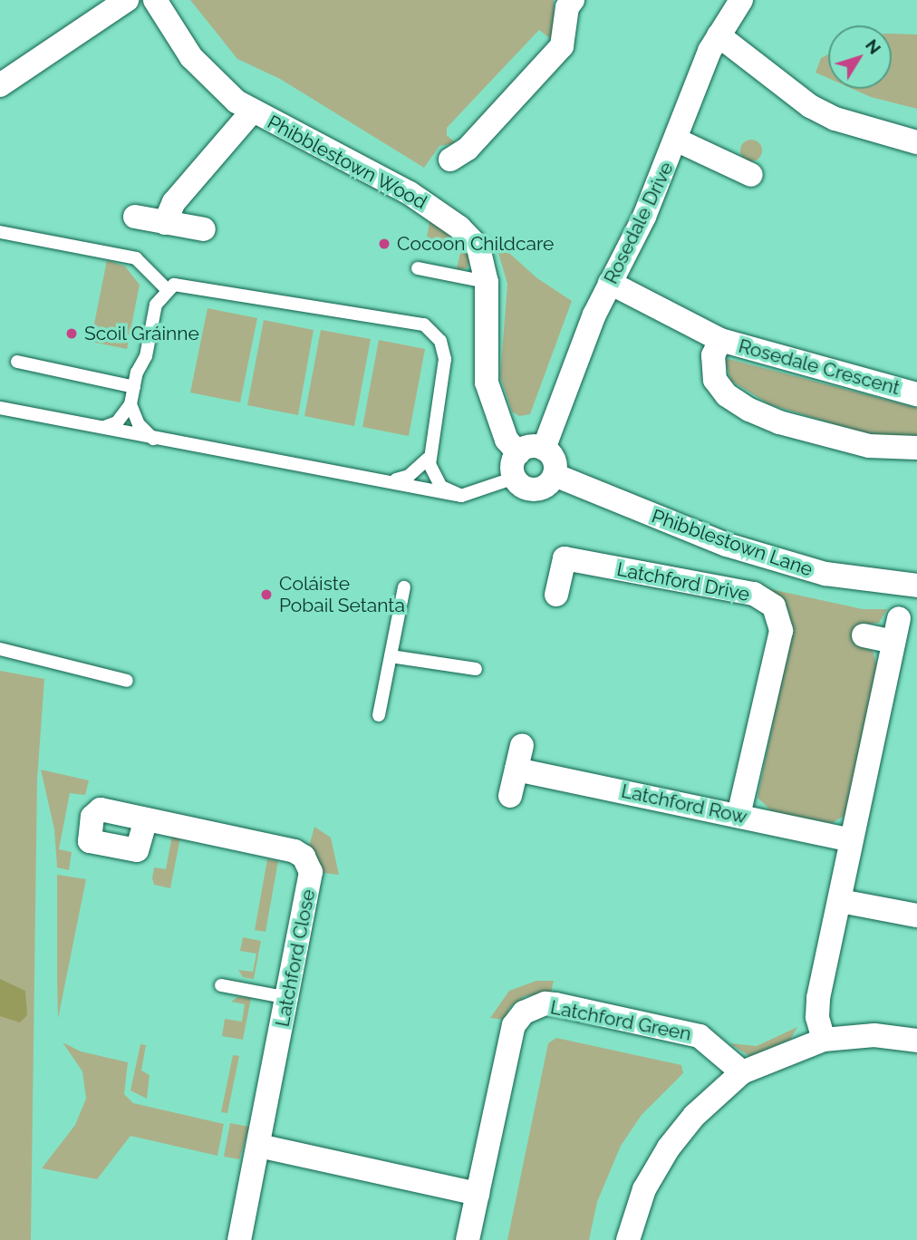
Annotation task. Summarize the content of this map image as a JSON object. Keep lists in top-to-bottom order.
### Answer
{
  "streets": {
    "street": [
      "Phibblestown Wood",
      "Rosedale Drive",
      "Rosedale Crescent",
      "Phibblestown Lane",
      "Latchford Drive",
      "Latchford Row",
      "Latchford Close",
      "Latchford Green"
    ]
  },
  "crossings": [
    ["Phibblestown Wood", "Rosedale Drive"],
    ["Phibblestown Wood", "Phibblestown Lane"],
    ["Rosedale Drive", "Rosedale Crescent"],
    ["Rosedale Drive", "Phibblestown Lane"],
    ["Latchford Drive", "Latchford Row"]
  ],
  "places": ["Cocoon Childcare", "Scoil Gráinne", "Coláiste Pobail Setanta"],
  "north": "top right"
}
